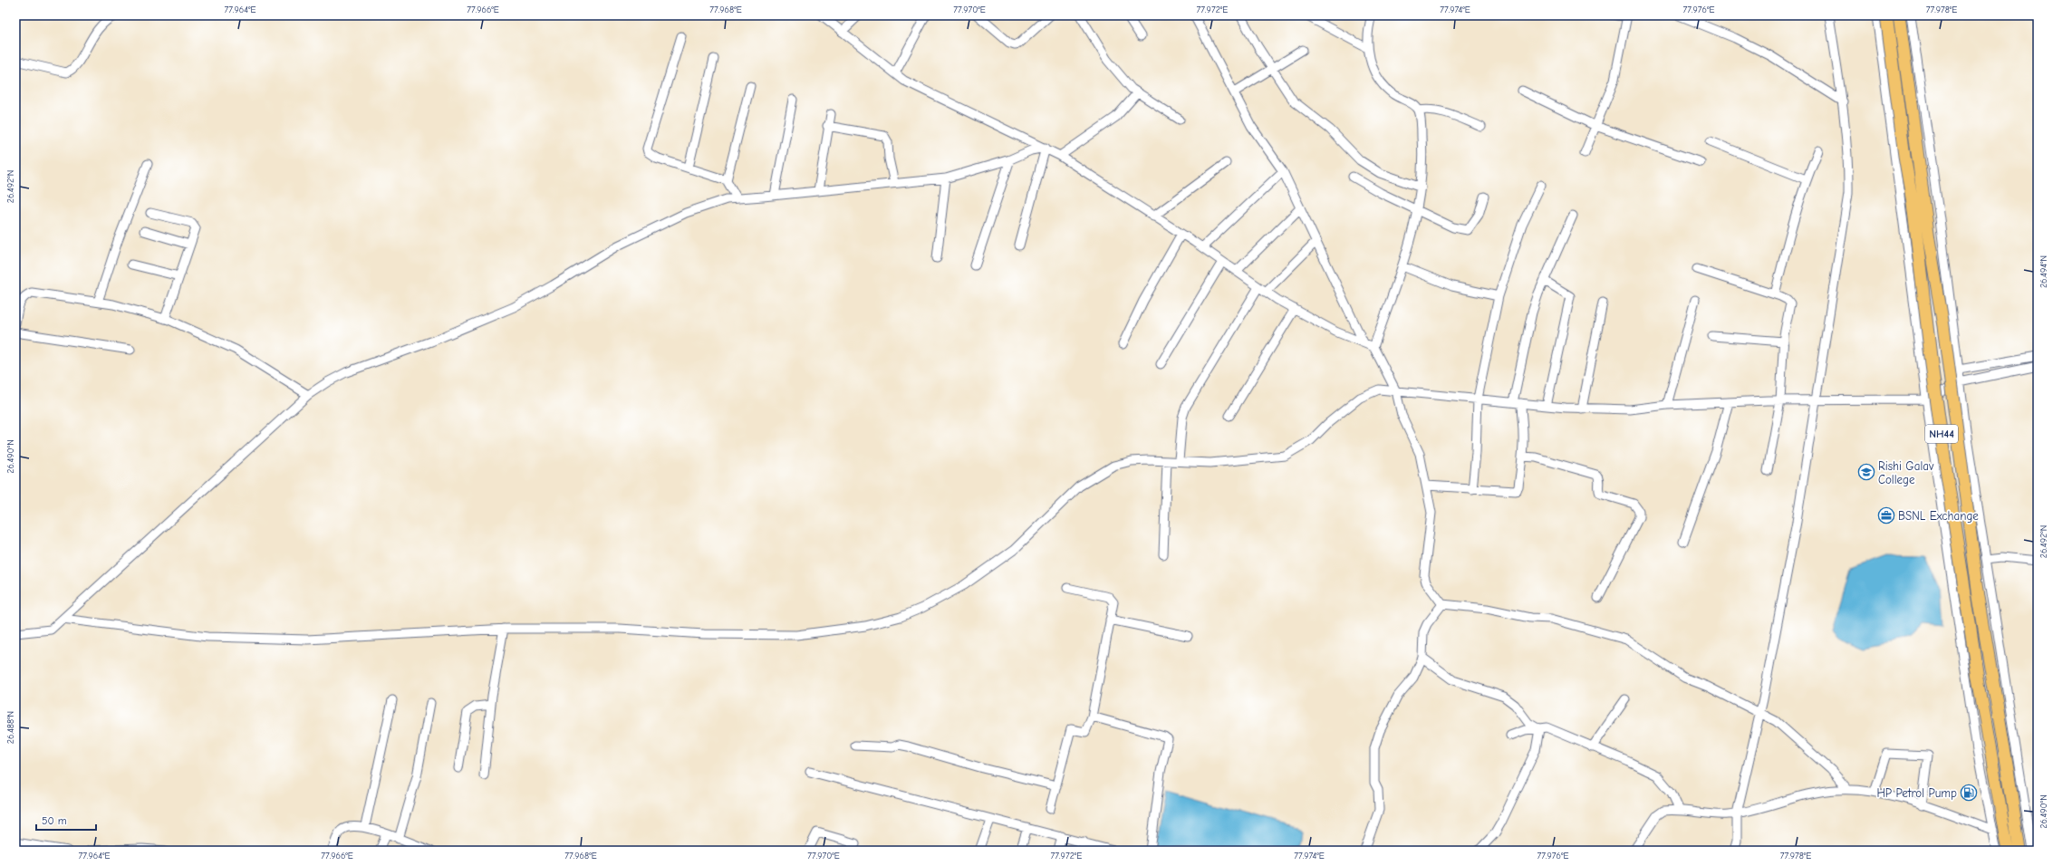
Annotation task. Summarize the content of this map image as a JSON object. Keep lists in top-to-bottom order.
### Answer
{
  "streets": {
    "highway": ["NH44"]
  },
  "places": {
    "school or university": ["Rishi Galav College"],
    "office": ["BSNL Exchange"],
    "fuel station": ["HP Petrol Pump"]
  },
  "scale_bar": "50 m",
  "coordinates": [
    "77.964°E",
    "77.966°E",
    "77.968°E",
    "77.970°E",
    "77.972°E",
    "77.974°E",
    "77.976°E",
    "77.978°E",
    "26.492°N",
    "26.494°N",
    "26.490°N",
    "26.488°N"
  ]
}
